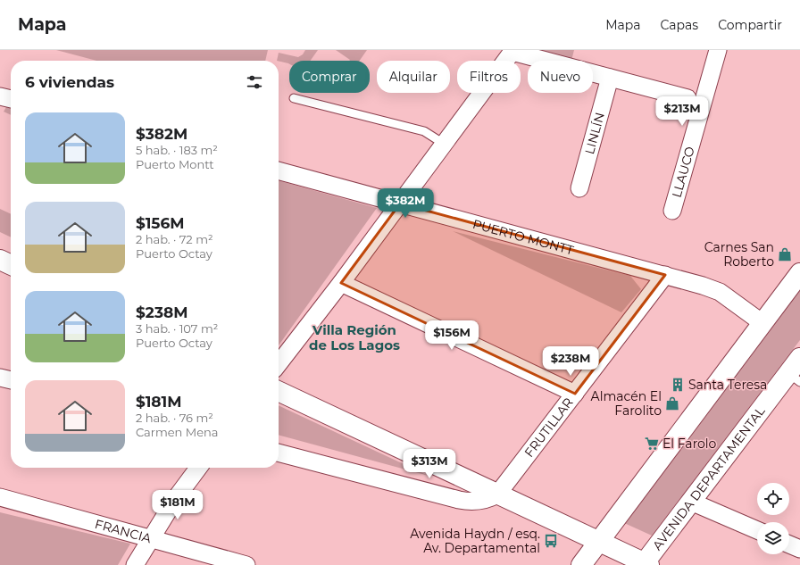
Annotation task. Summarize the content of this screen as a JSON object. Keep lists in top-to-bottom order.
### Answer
{
  "streets": {
    "main road": ["AVENIDA DEPARTAMENTAL"],
    "street": [
      "LINLÍN",
      "LLAUCO",
      "PUERTO MONTT",
      "FRUTILLAR",
      "FRANCIA"
    ]
  },
  "crossings": [
    ["PUERTO MONTT", "FRUTILLAR"]
  ],
  "districts": ["Villa Región de Los Lagos"],
  "places": {
    "shop": ["Carnes San Roberto", "Almacén El Farolito"],
    "building": ["Santa Teresa"],
    "supermarket": ["El Farolo"],
    "bus stop": ["Avenida Haydn / esq. Av. Departamental"]
  },
  "page": {
    "header": "Mapa",
    "nav": ["Mapa", "Capas", "Compartir"],
    "chip": [
      "Comprar",
      "Alquilar",
      "Filtros",
      "Nuevo"
    ],
    "heading": "6 viviendas",
    "price": [
      "$213M",
      "$382M",
      "$156M",
      "$238M",
      "$313M",
      "$181M"
    ],
    "list": [
      {
        "name": "$382M",
        "note": "5 hab. · 183 m² · Puerto Montt"
      },
      {
        "name": "$156M",
        "note": "2 hab. · 72 m² · Puerto Octay"
      },
      {
        "name": "$238M",
        "note": "3 hab. · 107 m² · Puerto Octay"
      },
      {
        "name": "$181M",
        "note": "2 hab. · 76 m² · Carmen Mena"
      }
    ]
  }
}
